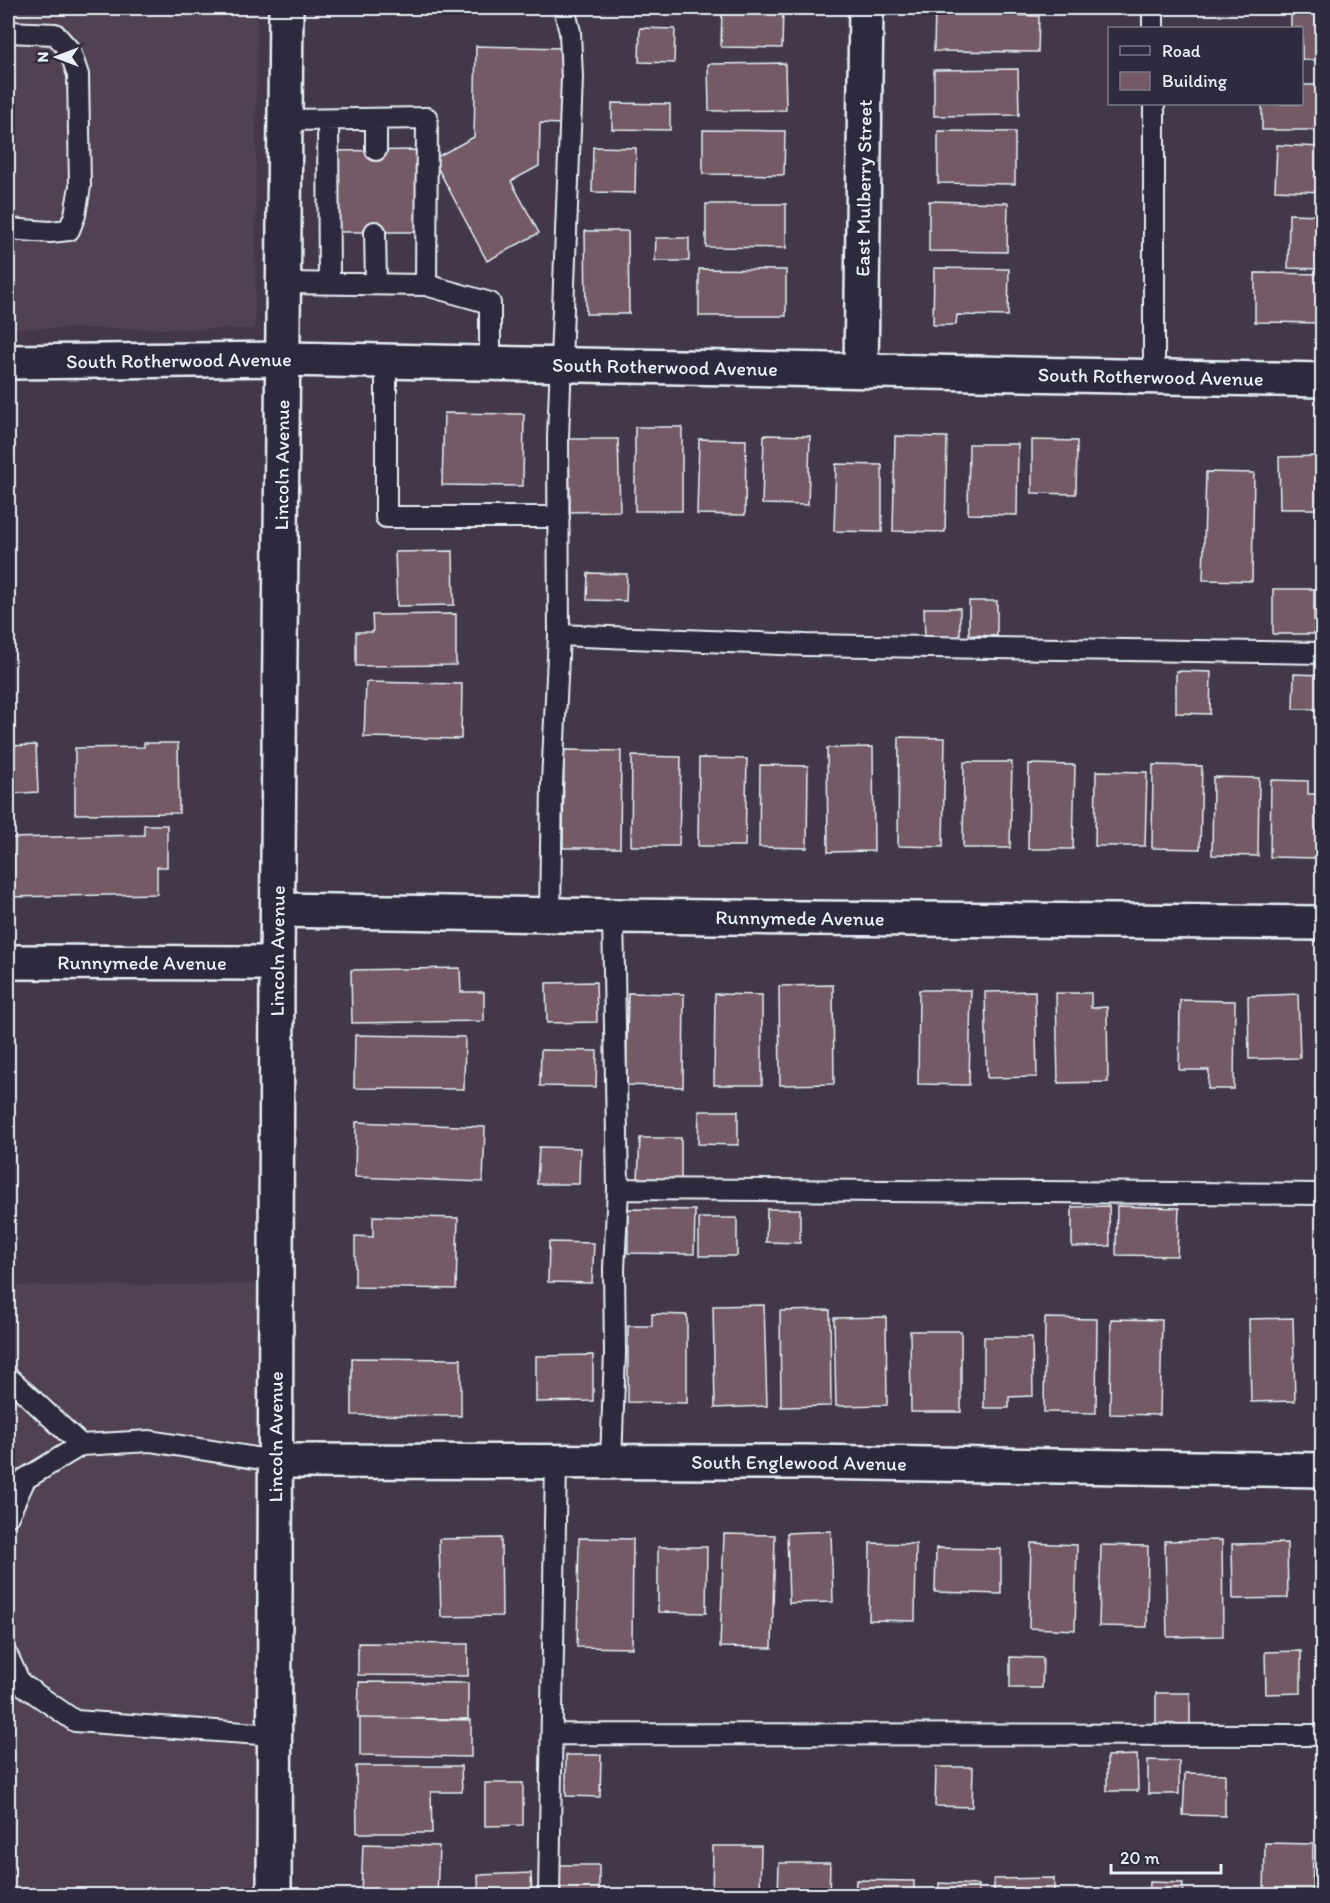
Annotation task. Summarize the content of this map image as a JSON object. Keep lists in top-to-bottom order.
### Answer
{
  "streets": {
    "street": [
      "East Mulberry Street",
      "South Rotherwood Avenue",
      "Lincoln Avenue",
      "Runnymede Avenue",
      "South Englewood Avenue"
    ]
  },
  "crossings": [
    ["East Mulberry Street", "South Rotherwood Avenue"],
    ["South Rotherwood Avenue", "Lincoln Avenue"],
    ["Lincoln Avenue", "Runnymede Avenue"],
    ["Lincoln Avenue", "South Englewood Avenue"]
  ],
  "legend": ["Road", "Building"],
  "scale_bar": "20 m",
  "north": "left"
}
